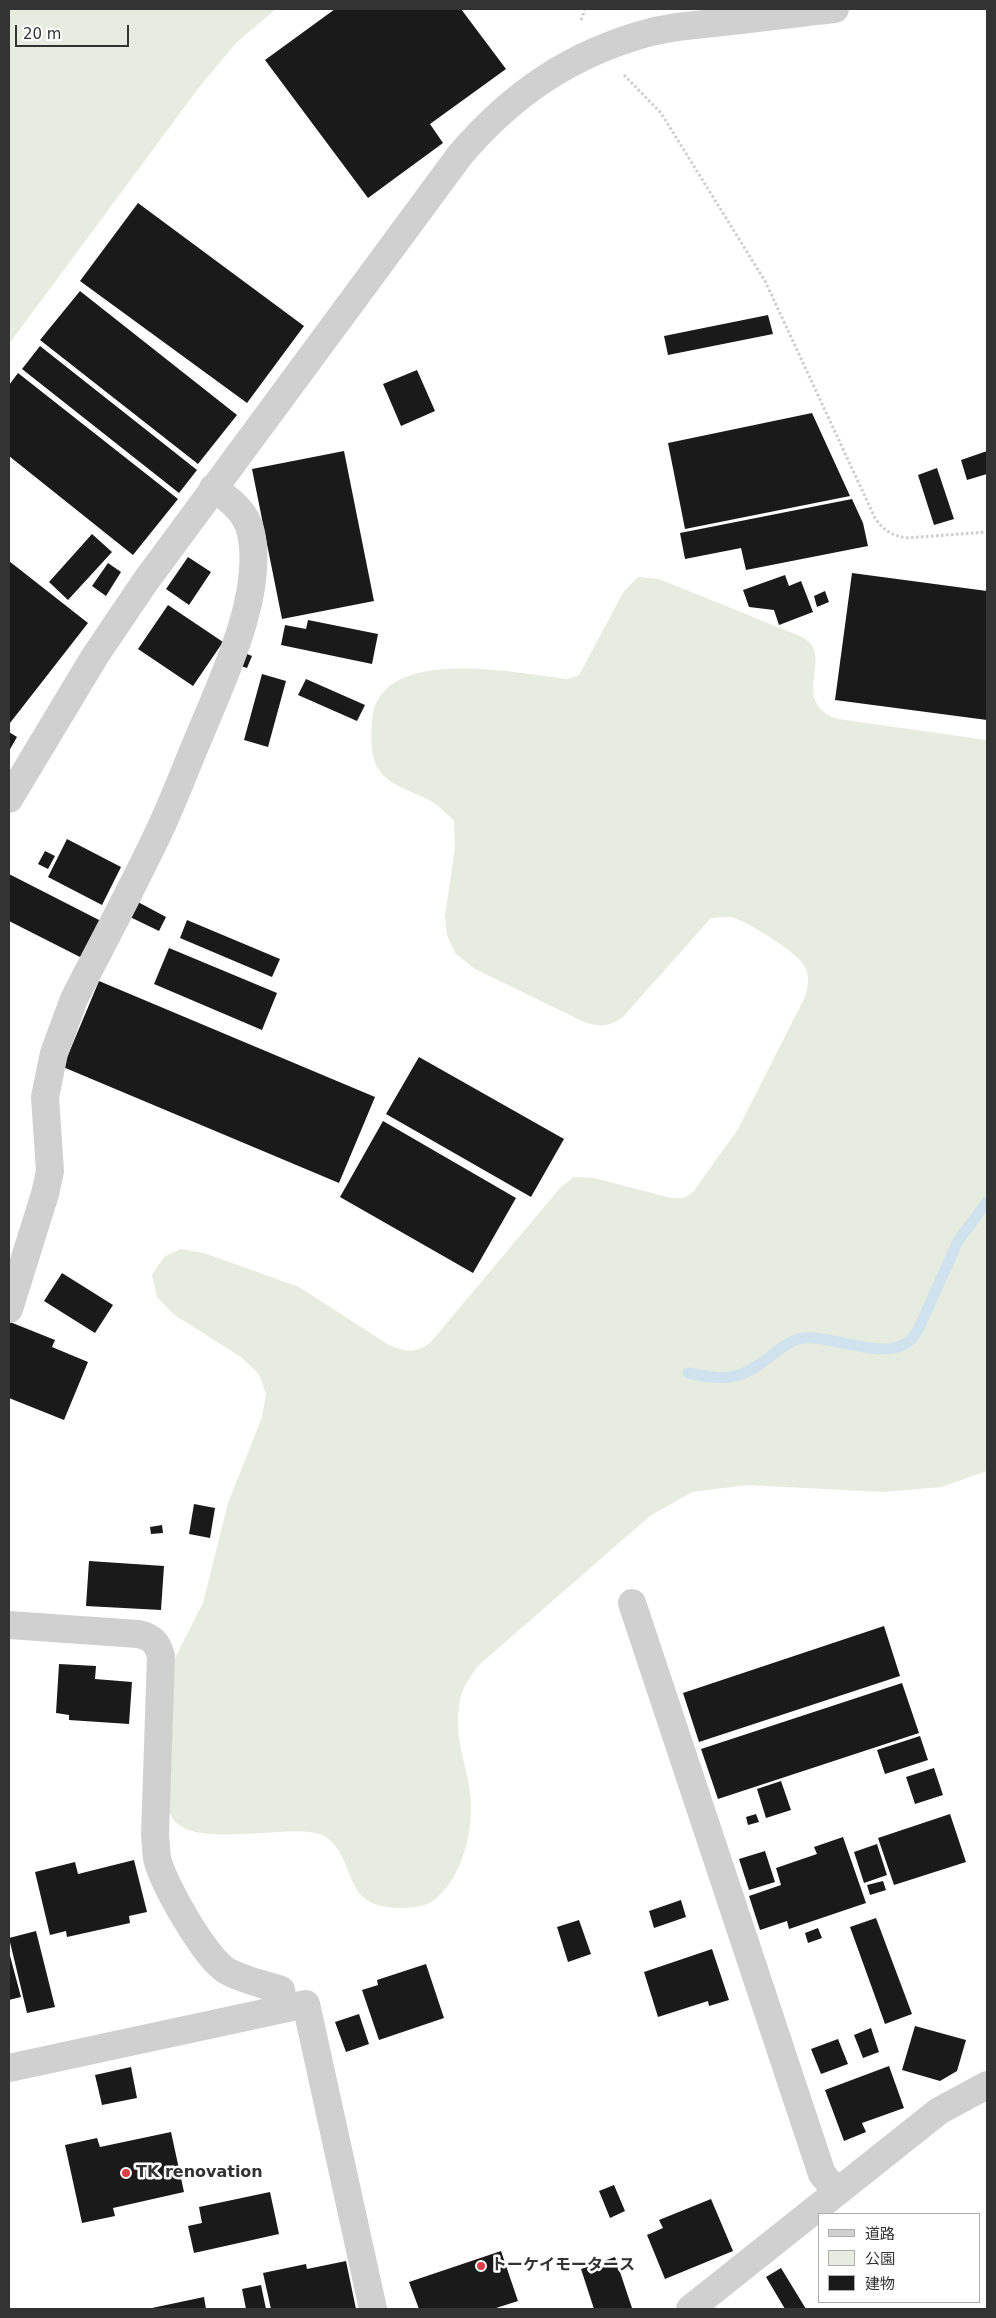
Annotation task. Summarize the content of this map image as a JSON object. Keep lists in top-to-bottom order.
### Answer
{
  "places": ["TK renovation", "トーケイモータース"],
  "legend": ["道路", "公園", "建物"],
  "scale_bar": "20 m"
}
